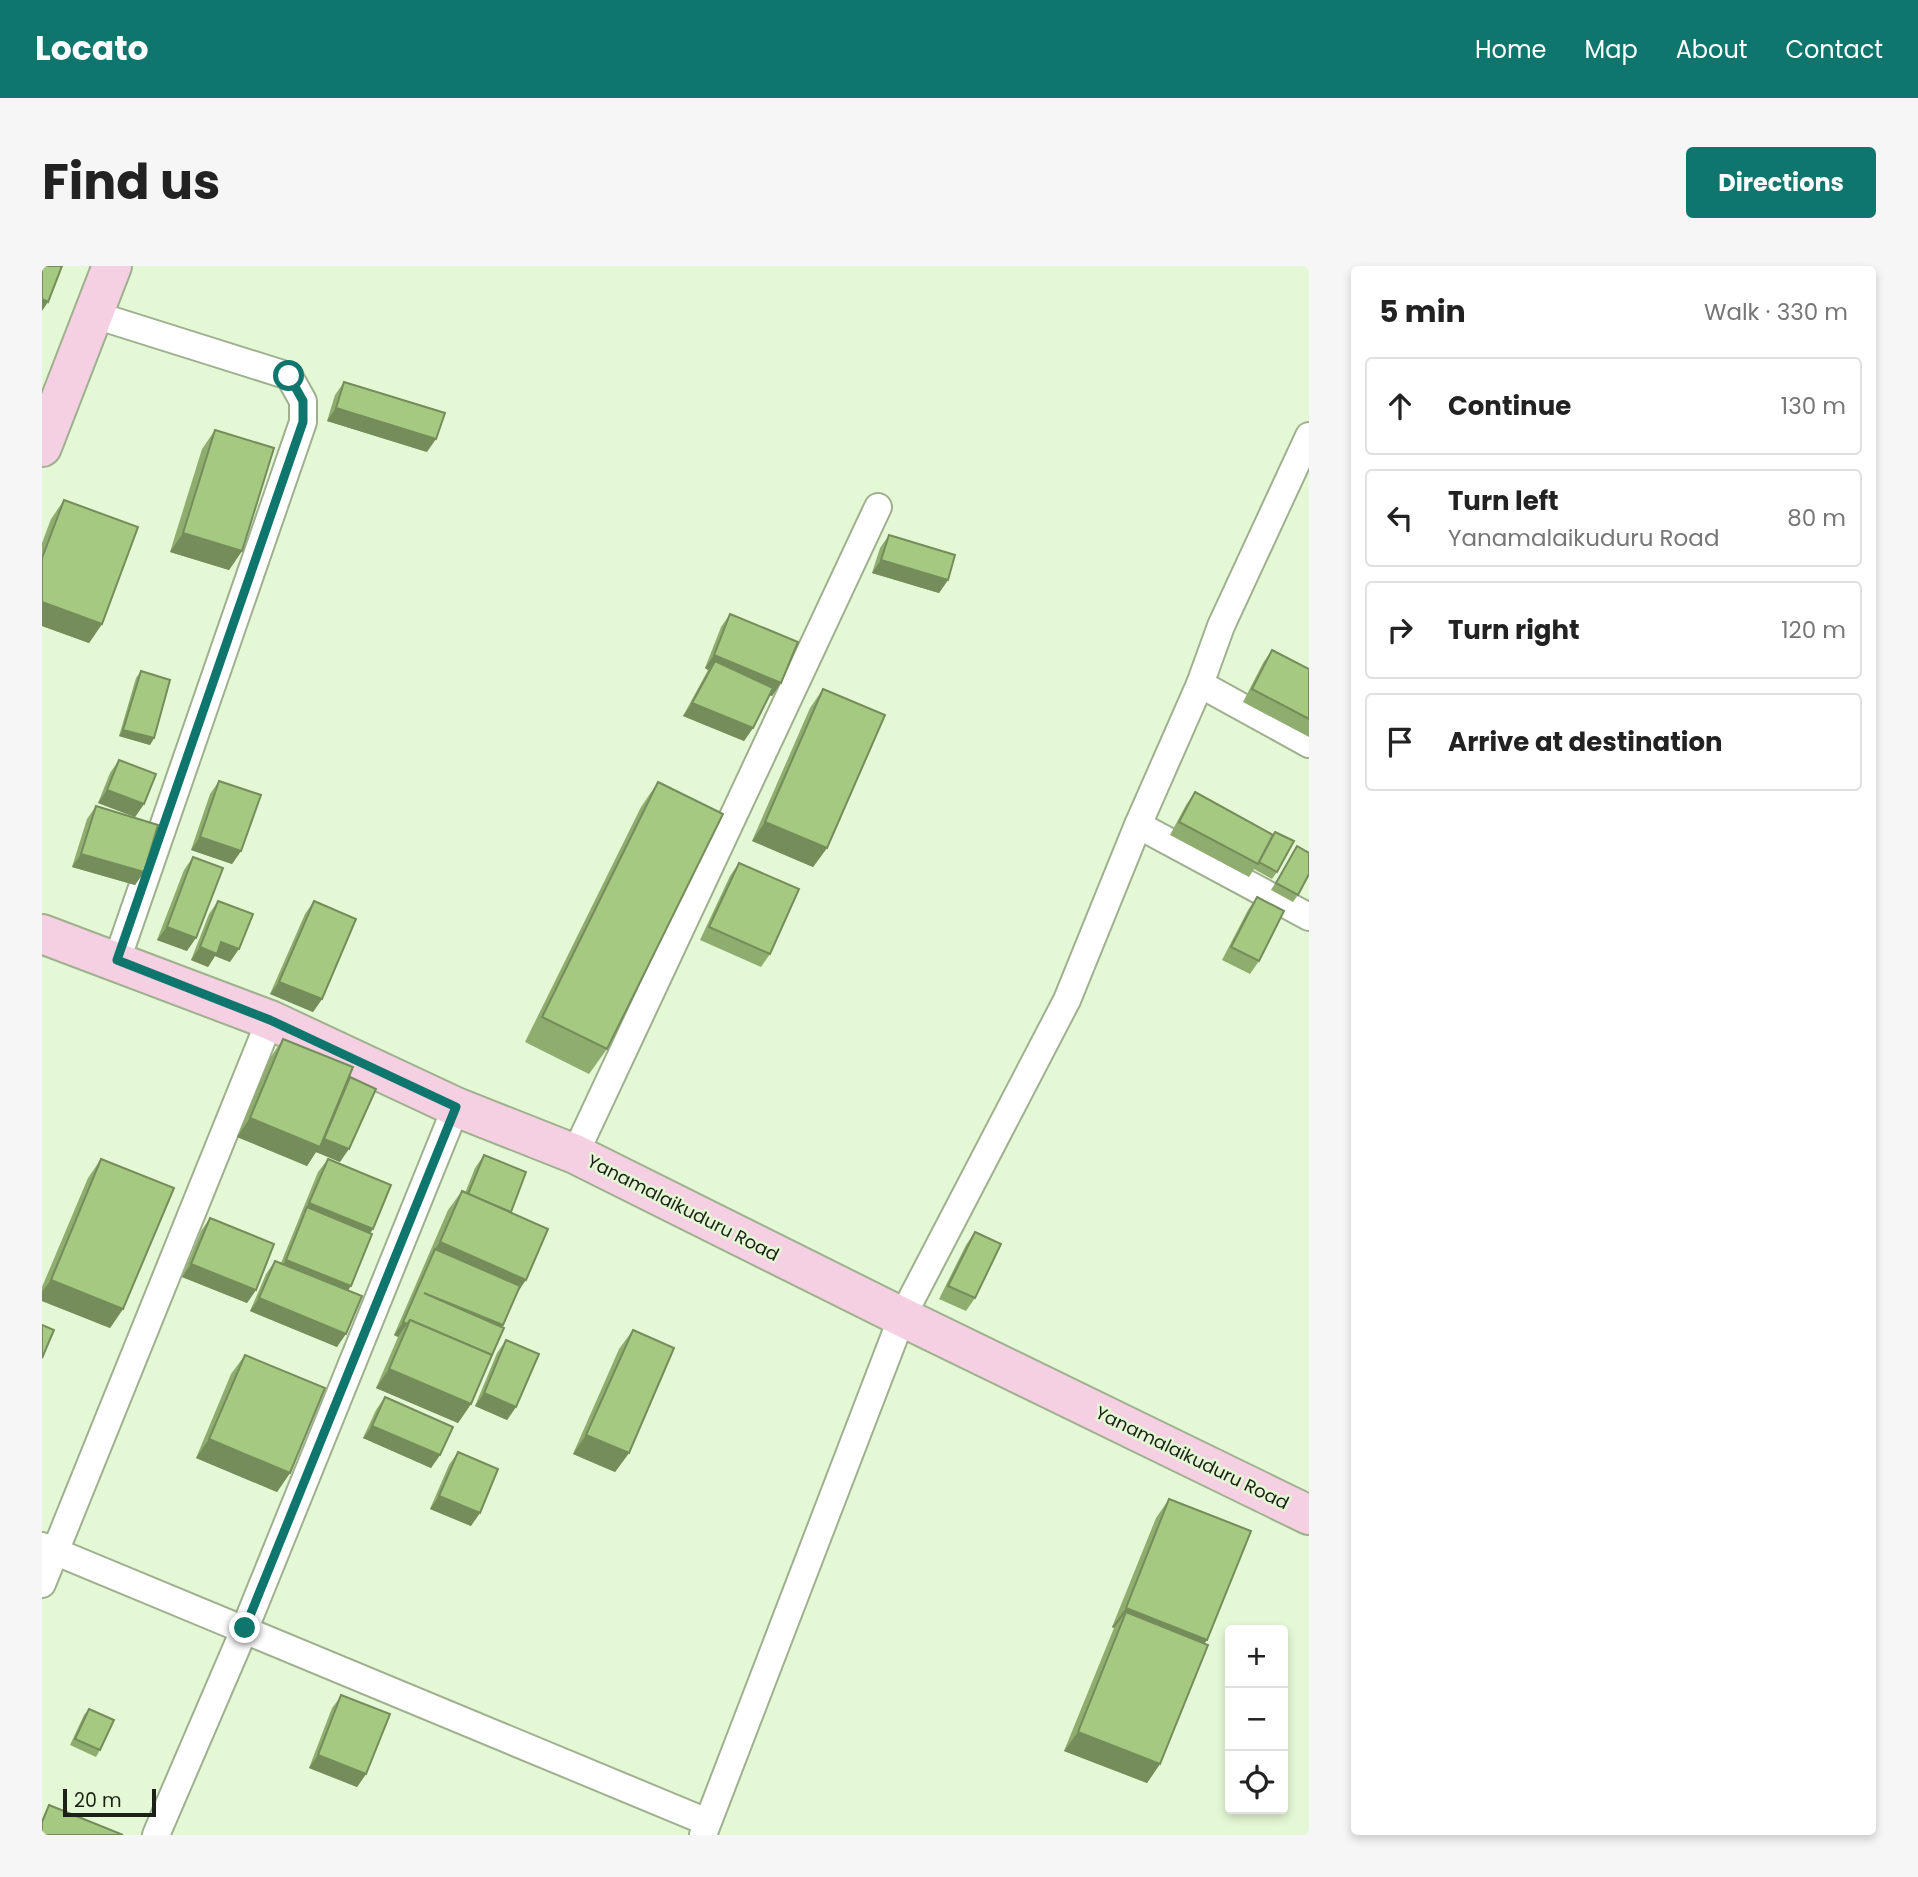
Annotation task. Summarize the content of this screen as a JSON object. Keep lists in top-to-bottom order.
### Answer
{
  "streets": {
    "street": ["Yanamalaikuduru Road"]
  },
  "scale_bar": "20 m",
  "page": {
    "header": "Locato",
    "nav": [
      "Home",
      "Map",
      "About",
      "Contact"
    ],
    "title": "Find us",
    "buttons": "Directions",
    "heading": ["5 min", "Walk · 330 m"],
    "list": [
      ["Continue", "130 m"],
      ["Turn left", "Yanamalaikuduru Road", "80 m"],
      ["Turn right", "120 m"],
      "Arrive at destination"
    ],
    "map_buttons": ["+", "−"],
    "scale": "20 m"
  }
}
